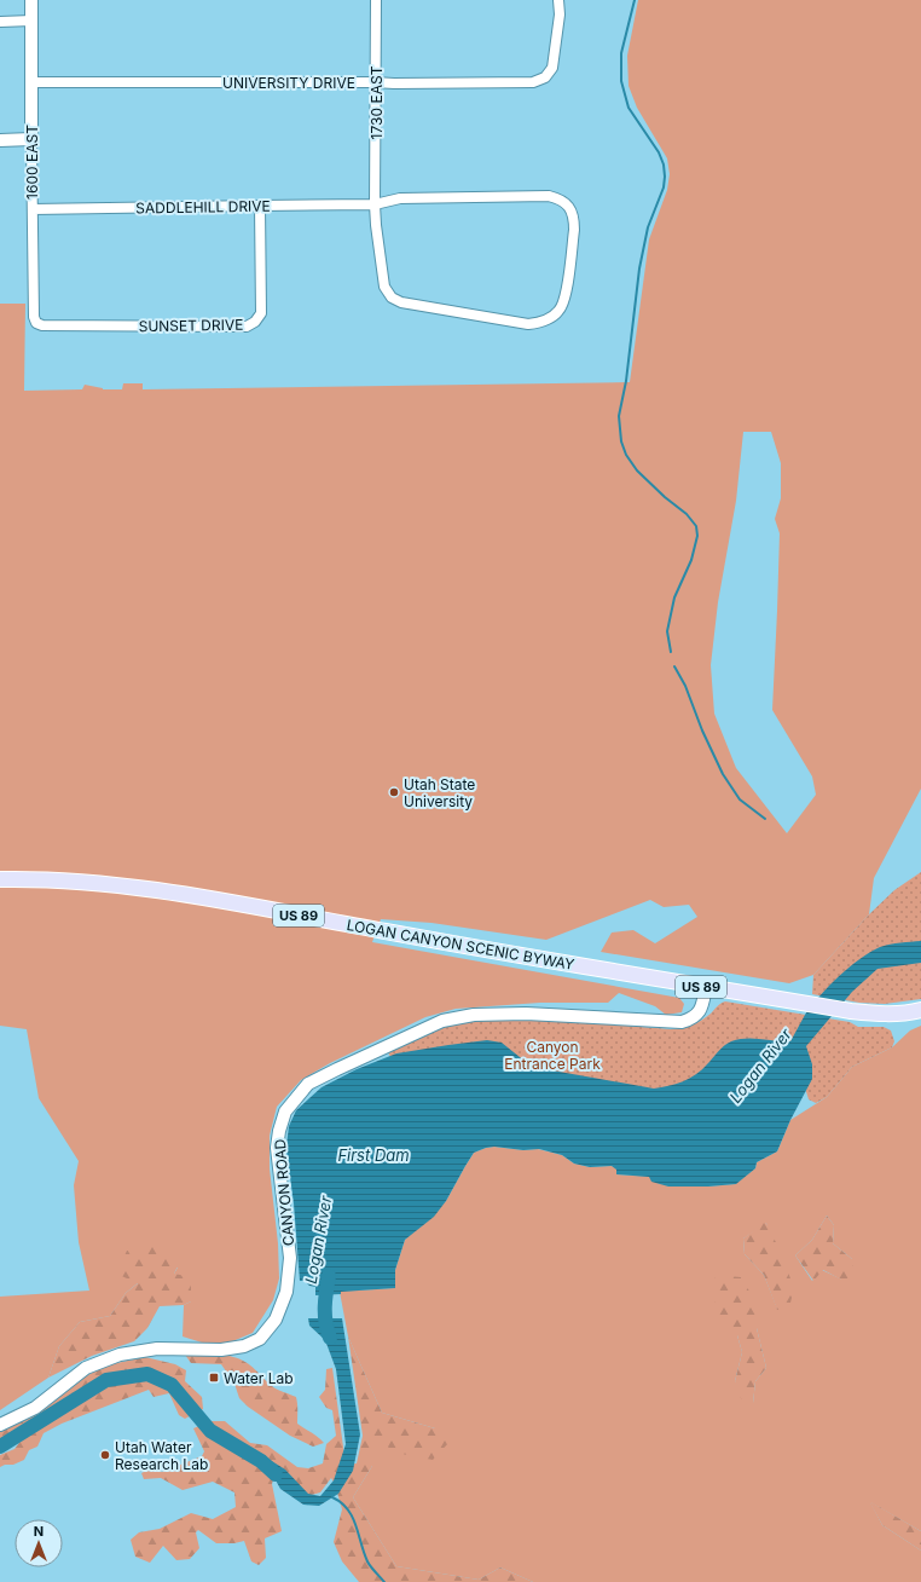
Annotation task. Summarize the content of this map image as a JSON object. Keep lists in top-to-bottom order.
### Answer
{
  "streets": {
    "main road": ["US 89", "LOGAN CANYON SCENIC BYWAY"],
    "street": [
      "UNIVERSITY DRIVE",
      "1730 EAST",
      "1600 EAST",
      "SADDLEHILL DRIVE",
      "SUNSET DRIVE",
      "CANYON ROAD"
    ]
  },
  "crossings": [
    ["UNIVERSITY DRIVE", "1730 EAST"],
    ["UNIVERSITY DRIVE", "1600 EAST"],
    ["1730 EAST", "SADDLEHILL DRIVE"],
    ["1600 EAST", "SADDLEHILL DRIVE"],
    ["1600 EAST", "SUNSET DRIVE"],
    ["SADDLEHILL DRIVE", "SUNSET DRIVE"],
    ["LOGAN CANYON SCENIC BYWAY", "CANYON ROAD"]
  ],
  "water": ["Logan River", "First Dam"],
  "parks": ["Canyon Entrance Park"],
  "places": {
    "other": ["Utah State University", "Utah Water Research Lab"],
    "transit": ["Water Lab"]
  },
  "north": "top"
}
